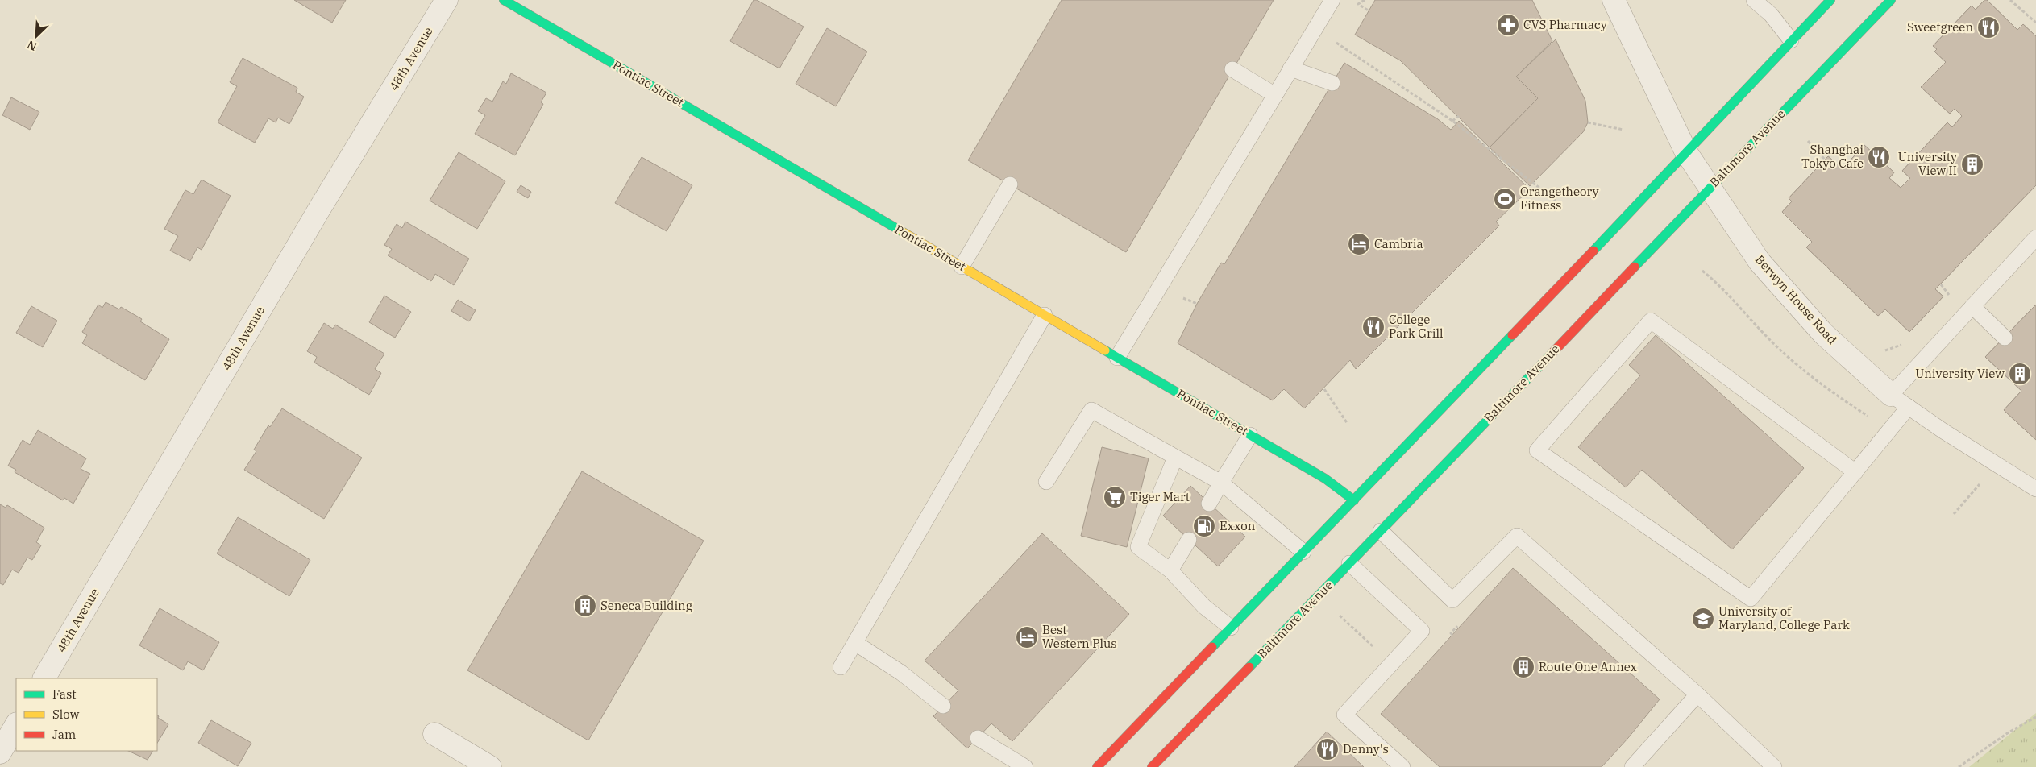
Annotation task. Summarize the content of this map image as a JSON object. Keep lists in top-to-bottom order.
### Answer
{
  "streets": {
    "main road": ["Pontiac Street", "Baltimore Avenue"],
    "street": ["48th Avenue", "Berwyn House Road"]
  },
  "crossings": [
    ["Baltimore Avenue", "Berwyn House Road"]
  ],
  "places": {
    "pharmacy": ["CVS Pharmacy"],
    "restaurant": [
      "Sweetgreen",
      "Shanghai Tokyo Cafe",
      "College Park Grill",
      "Denny's"
    ],
    "building": [
      "University View II",
      "University View",
      "Seneca Building",
      "Route One Annex"
    ],
    "sports": ["Orangetheory Fitness"],
    "hotel": ["Cambria", "Best Western Plus"],
    "supermarket": ["Tiger Mart"],
    "fuel station": ["Exxon"],
    "school or university": ["University of Maryland, College Park"]
  },
  "legend": ["Fast", "Slow", "Jam"],
  "north": "bottom left"
}
